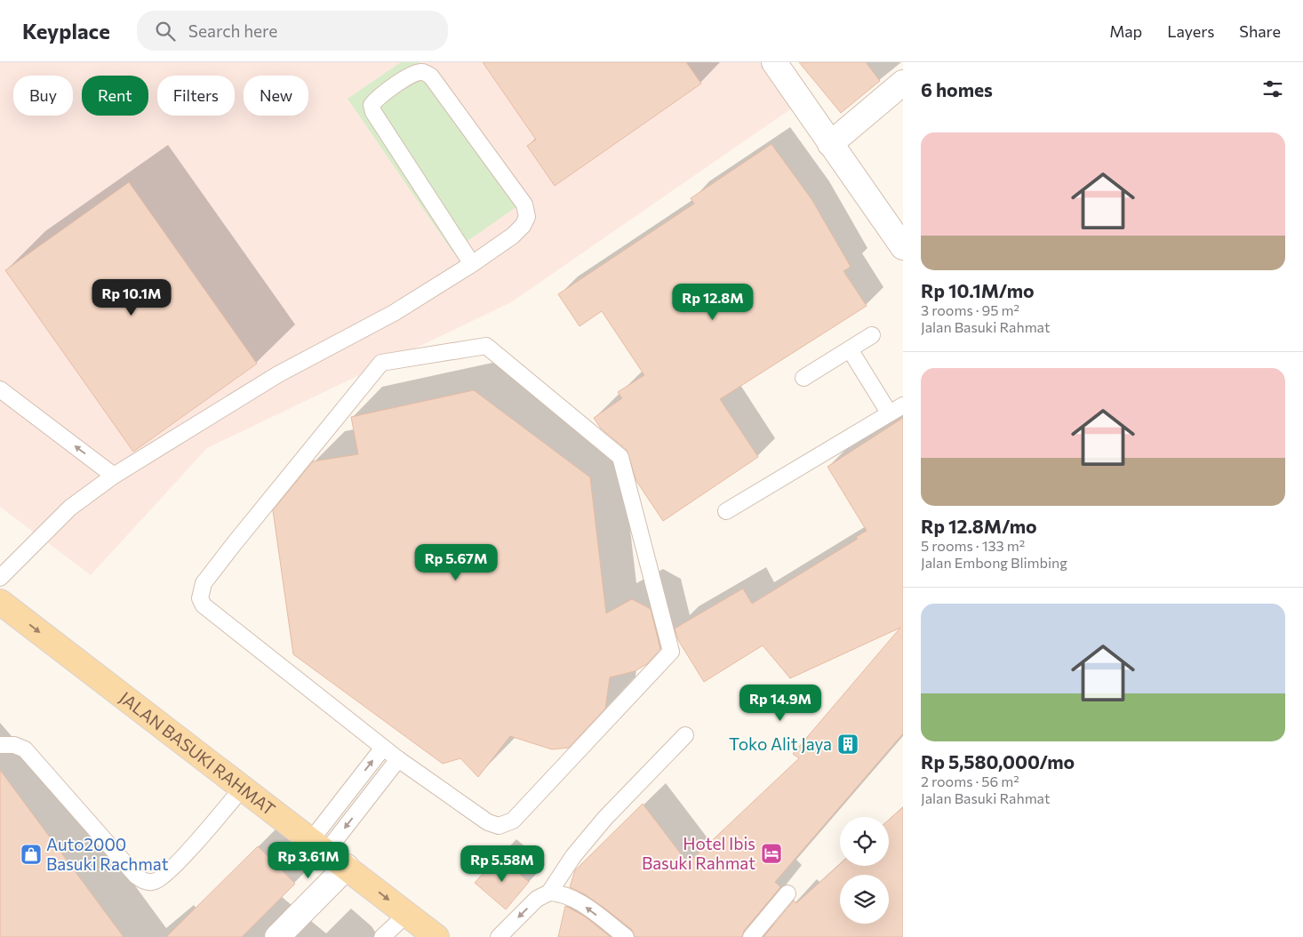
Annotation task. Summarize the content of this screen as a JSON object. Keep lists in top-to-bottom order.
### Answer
{
  "streets": {
    "main road": ["JALAN BASUKI RAHMAT"]
  },
  "one_way": ["JALAN BASUKI RAHMAT"],
  "places": {
    "building": ["Toko Alit Jaya"],
    "hotel": ["Hotel Ibis Basuki Rahmat"],
    "shop": ["Auto2000 Basuki Rachmat"]
  },
  "page": {
    "header": "Keyplace",
    "search": "Search here",
    "nav": ["Map", "Layers", "Share"],
    "heading": "6 homes",
    "chip": [
      "Buy",
      "Rent",
      "Filters",
      "New"
    ],
    "list": [
      {
        "name": "Rp 10.1M/mo",
        "note": "3 rooms · 95 m² · Jalan Basuki Rahmat"
      },
      {
        "name": "Rp 12.8M/mo",
        "note": "5 rooms · 133 m² · Jalan Embong Blimbing"
      },
      {
        "name": "Rp 5,580,000/mo",
        "note": "2 rooms · 56 m² · Jalan Basuki Rahmat"
      }
    ],
    "price": [
      "Rp 10.1M",
      "Rp 12.8M",
      "Rp 5.67M",
      "Rp 14.9M",
      "Rp 3.61M",
      "Rp 5.58M"
    ]
  }
}
